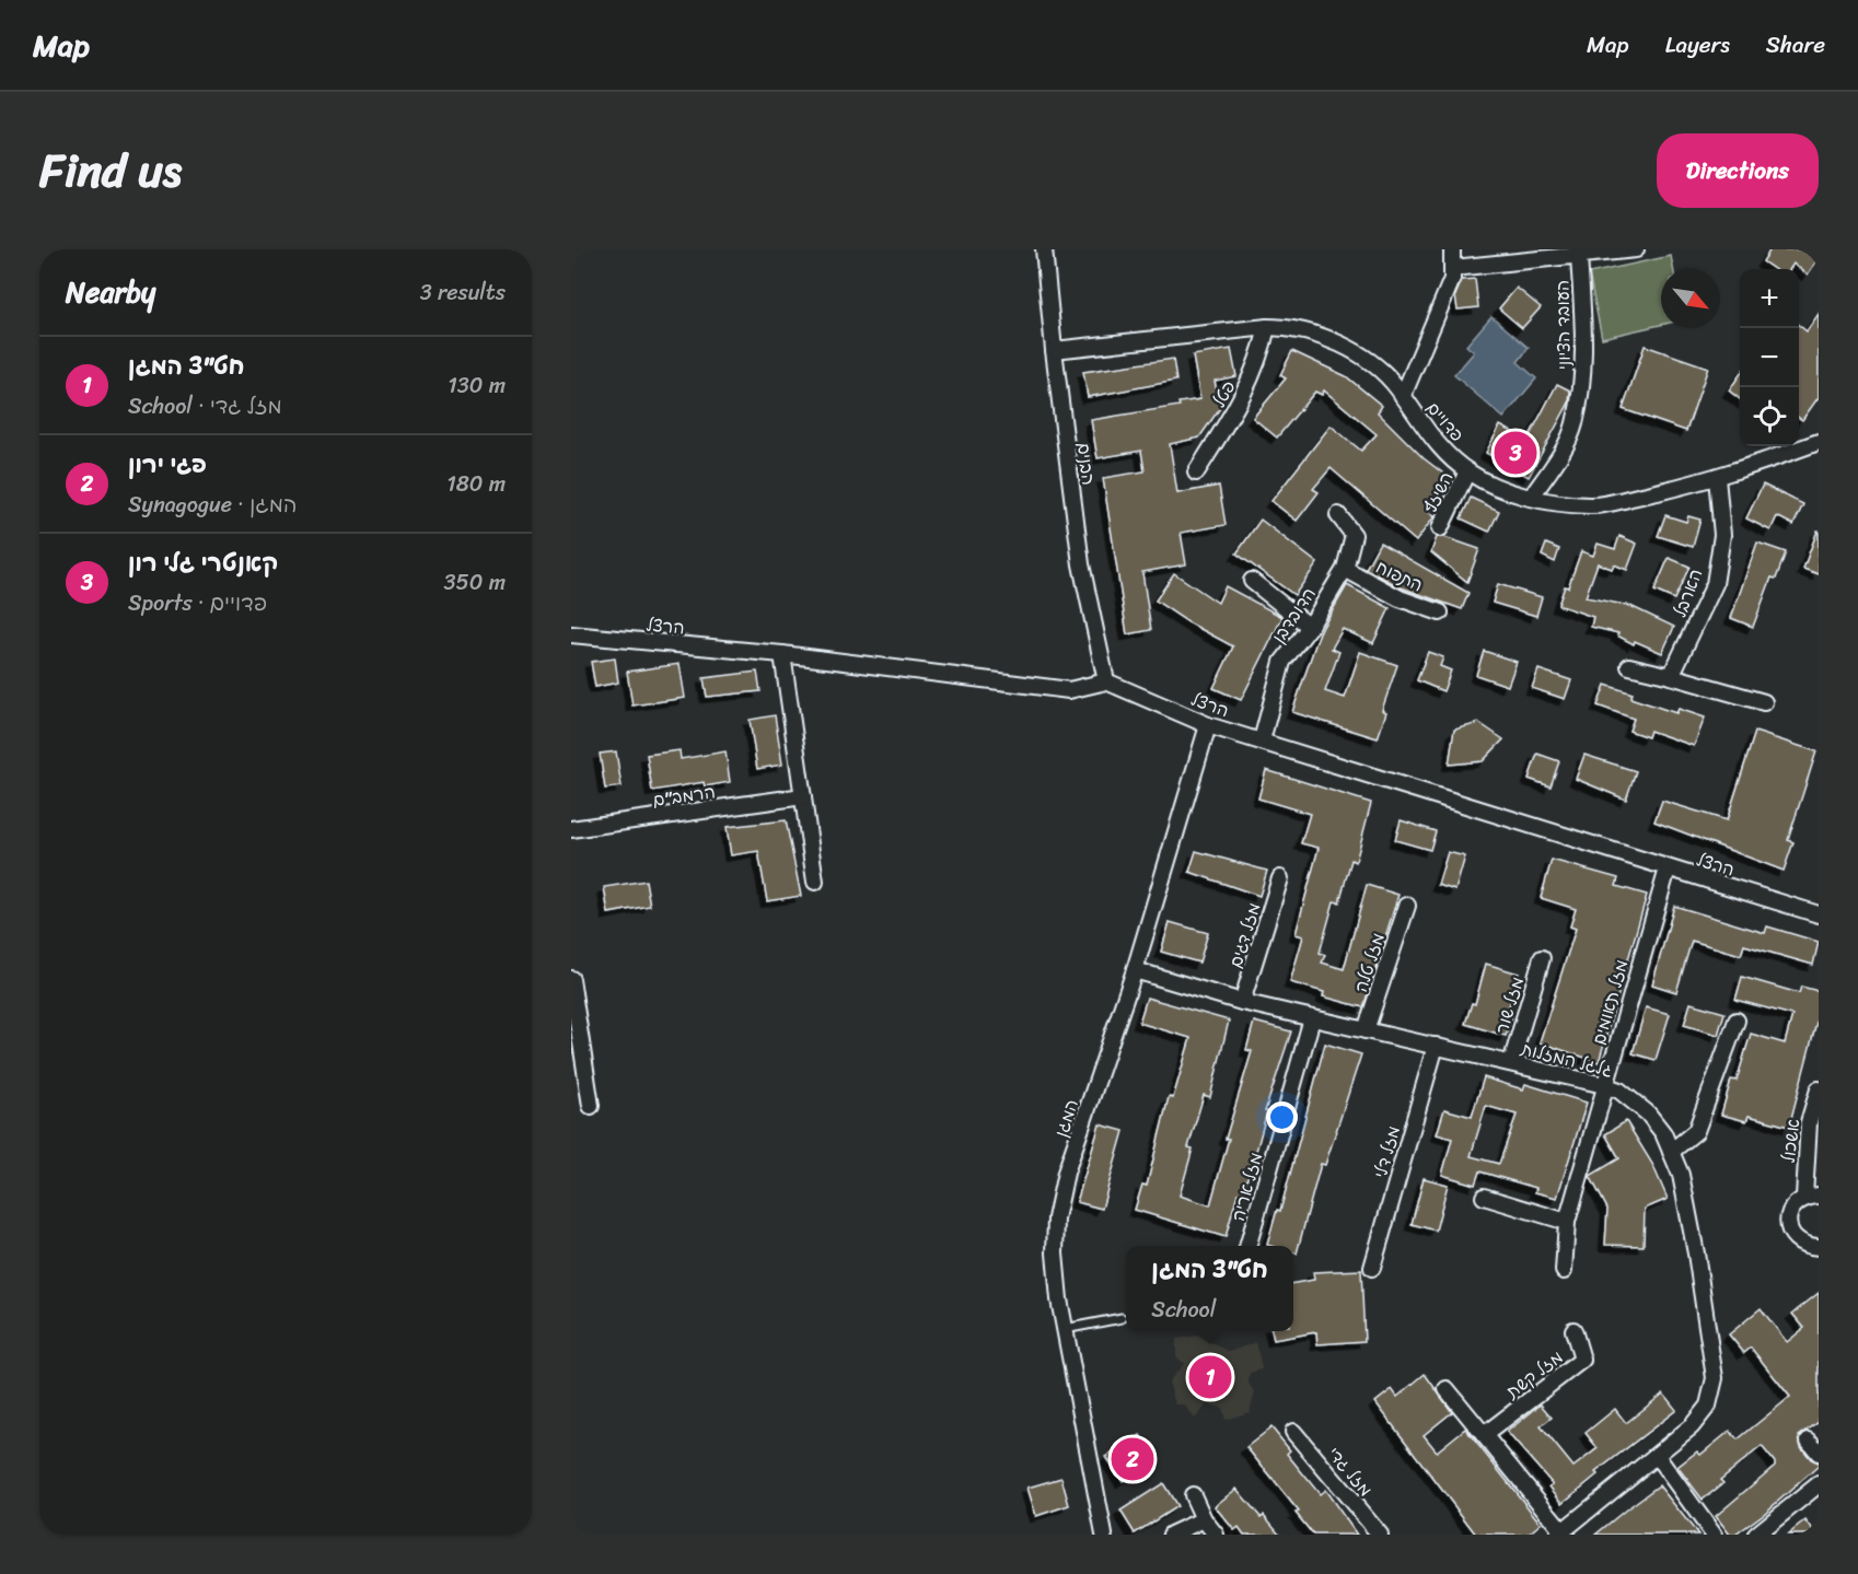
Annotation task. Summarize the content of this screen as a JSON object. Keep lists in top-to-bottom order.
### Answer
{
  "streets": {
    "street": [
      "העובד הציוני",
      "פטל",
      "פדויים",
      "הבנים",
      "השיזף",
      "התפוח",
      "הארבל",
      "הדובדבן",
      "הרצל",
      "הרמב\"ם",
      "מזל דגים",
      "מזל טלה",
      "מזל תאומים",
      "מזל שור",
      "גלגל המזלות",
      "המגן",
      "אשכול",
      "מזל דלי",
      "מזל אריה",
      "מזל קשת",
      "מזל גדי"
    ]
  },
  "crossings": [
    ["העובד הציוני", "פדויים"],
    ["פטל", "פדויים"],
    ["פדויים", "הבנים"],
    ["פדויים", "השיזף"],
    ["פדויים", "הארבל"],
    ["הבנים", "הרצל"],
    ["התפוח", "הדובדבן"],
    ["הדובדבן", "הרצל"],
    ["הרצל", "מזל תאומים"],
    ["הרצל", "המגן"],
    ["מזל דגים", "גלגל המזלות"],
    ["מזל טלה", "גלגל המזלות"],
    ["מזל תאומים", "גלגל המזלות"],
    ["מזל שור", "גלגל המזלות"],
    ["גלגל המזלות", "המגן"],
    ["גלגל המזלות", "מזל דלי"],
    ["גלגל המזלות", "מזל אריה"]
  ],
  "north": "bottom right",
  "page": {
    "header": "Map",
    "nav": ["Map", "Layers", "Share"],
    "title": "Find us",
    "buttons": "Directions",
    "heading": ["Nearby", "3 results"],
    "map_buttons": ["+", "−"],
    "list": [
      {
        "mark": "1",
        "name": "חט\"צ המגן",
        "note": "School · מזל גדי",
        "value": "130 m"
      },
      {
        "mark": "2",
        "name": "פגי ירון",
        "note": "Synagogue · המגן",
        "value": "180 m"
      },
      {
        "mark": "3",
        "name": "קאנטרי גלי רון",
        "note": "Sports · פדויים",
        "value": "350 m"
      }
    ],
    "pins": ["3", "1", "2"],
    "popup": ["חט\"צ המגן", "School"]
  }
}
